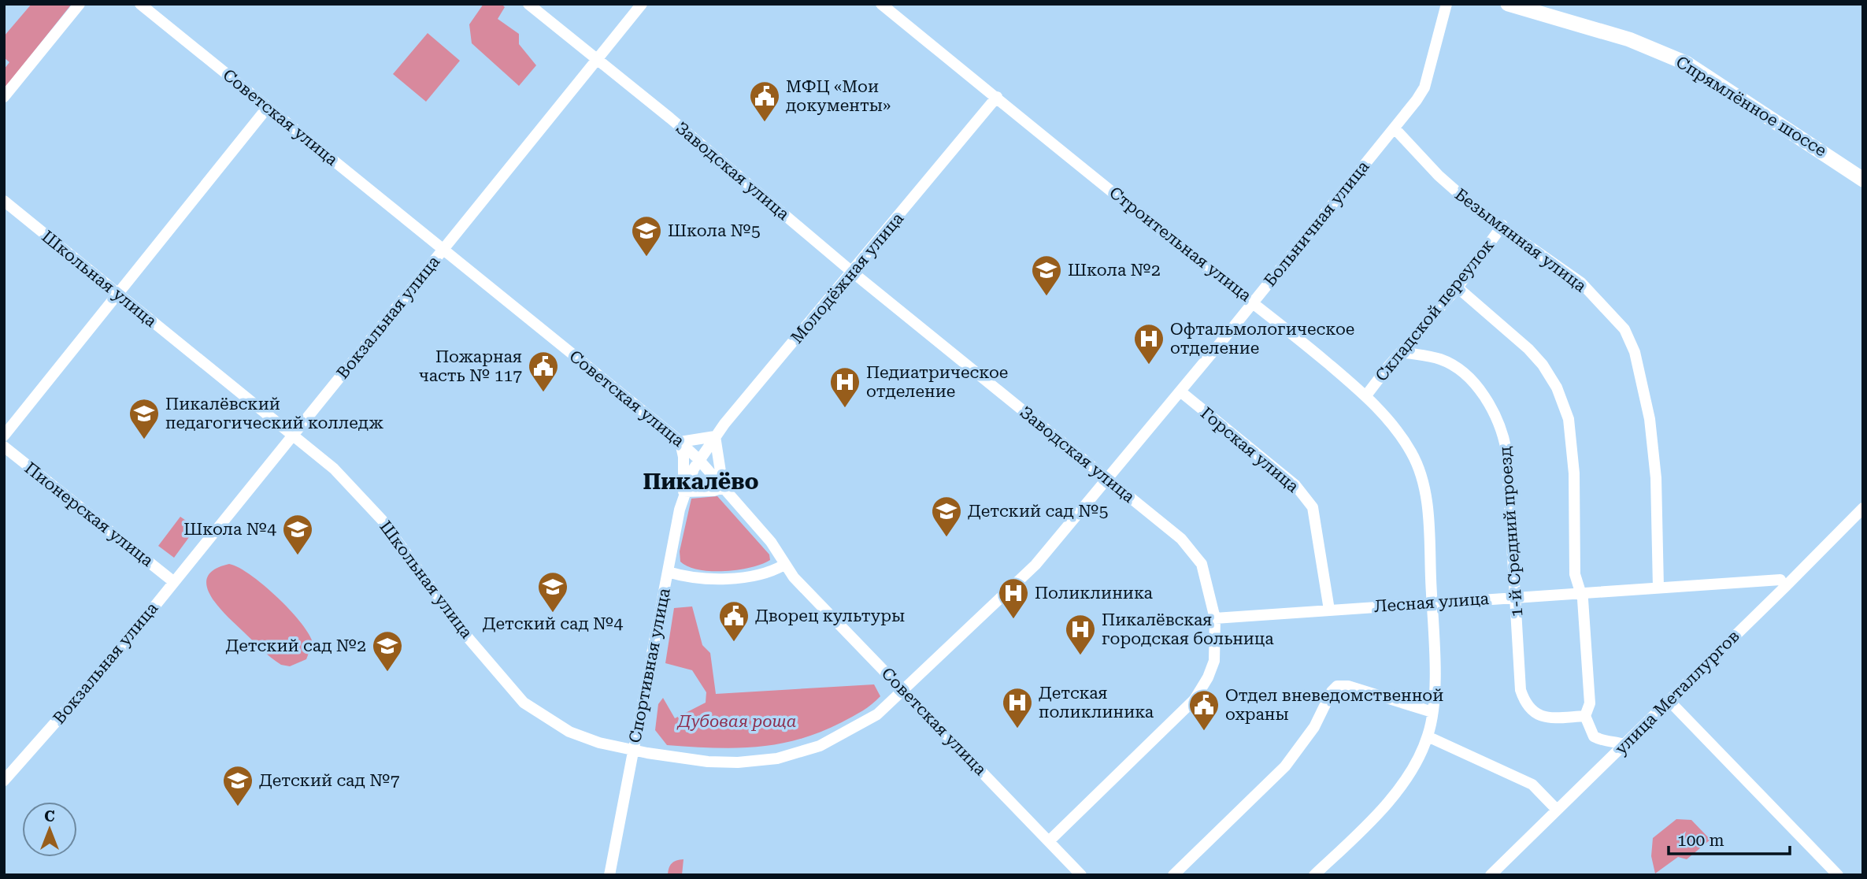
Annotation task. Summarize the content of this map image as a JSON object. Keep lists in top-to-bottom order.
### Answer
{
  "streets": {
    "main road": ["Спрямлённое шоссе"],
    "street": [
      "Советская улица",
      "Заводская улица",
      "Больничная улица",
      "Безымянная улица",
      "Строительная улица",
      "Молодёжная улица",
      "Школьная улица",
      "Складской переулок",
      "Вокзальная улица",
      "Горская улица",
      "Пионерская улица",
      "1-й Средний проезд",
      "Лесная улица",
      "Спортивная улица",
      "улица Металлургов"
    ]
  },
  "crossings": [
    ["Советская улица", "Заводская улица"],
    ["Советская улица", "Больничная улица"],
    ["Советская улица", "Молодёжная улица"],
    ["Советская улица", "Школьная улица"],
    ["Советская улица", "Вокзальная улица"],
    ["Советская улица", "Спортивная улица"],
    ["Заводская улица", "Больничная улица"],
    ["Заводская улица", "Молодёжная улица"],
    ["Заводская улица", "Вокзальная улица"],
    ["Заводская улица", "Лесная улица"],
    ["Больничная улица", "Безымянная улица"],
    ["Больничная улица", "Строительная улица"],
    ["Больничная улица", "Школьная улица"],
    ["Больничная улица", "Горская улица"],
    ["Безымянная улица", "Складской переулок"],
    ["Безымянная улица", "Лесная улица"],
    ["Строительная улица", "Молодёжная улица"],
    ["Строительная улица", "Складской переулок"],
    ["Строительная улица", "Лесная улица"],
    ["Молодёжная улица", "Спортивная улица"],
    ["Школьная улица", "Вокзальная улица"],
    ["Школьная улица", "Спортивная улица"],
    ["Складской переулок", "1-й Средний проезд"],
    ["Вокзальная улица", "Пионерская улица"],
    ["Горская улица", "Лесная улица"],
    ["1-й Средний проезд", "Лесная улица"]
  ],
  "districts": ["Пикалёво"],
  "parks": ["Дубовая роща"],
  "places": {
    "public building": [
      "МФЦ «Мои документы»",
      "Пожарная часть № 117",
      "Дворец культуры",
      "Отдел вневедомственной охраны"
    ],
    "school or university": [
      "Школа №5",
      "Школа №2",
      "Пикалёвский педагогический колледж",
      "Детский сад №5",
      "Школа №4",
      "Детский сад №4",
      "Детский сад №2",
      "Детский сад №7"
    ],
    "hospital": [
      "Офтальмологическое отделение",
      "Педиатрическое отделение",
      "Поликлиника",
      "Пикалёвская городская больница",
      "Детская поликлиника"
    ]
  },
  "scale_bar": "100 m",
  "north": "top"
}
